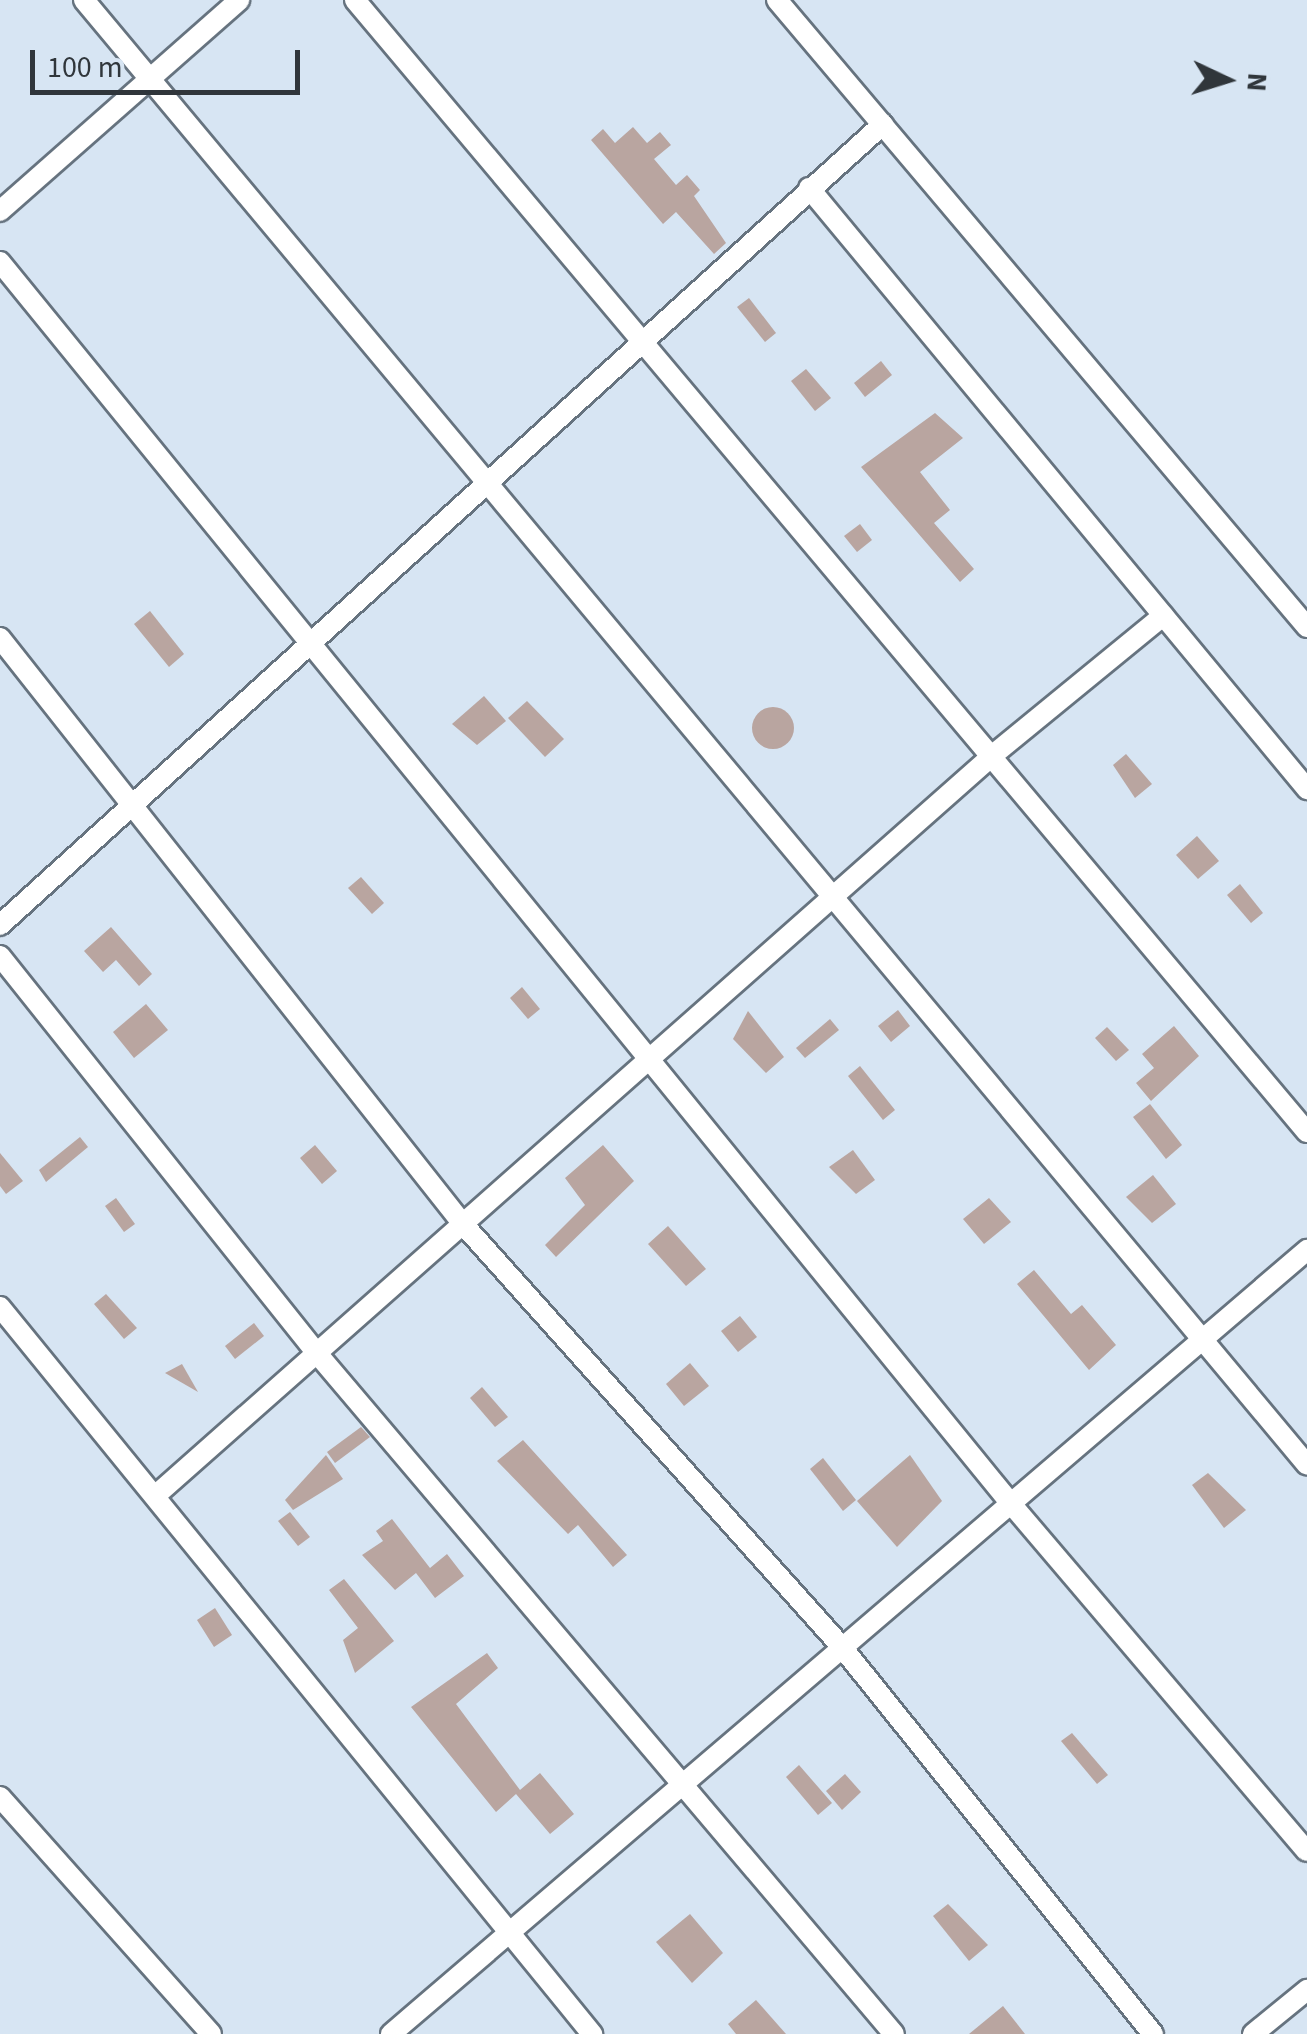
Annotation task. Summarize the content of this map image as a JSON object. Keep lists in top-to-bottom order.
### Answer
{
  "scale_bar": "100 m",
  "north": "right"
}
